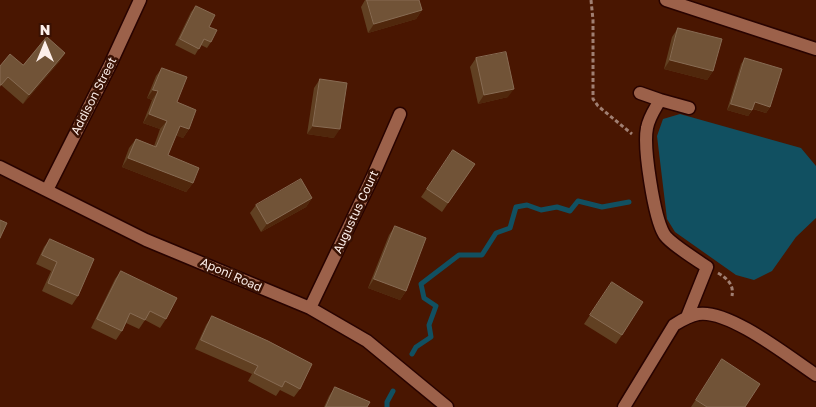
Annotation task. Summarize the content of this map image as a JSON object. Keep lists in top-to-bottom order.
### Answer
{
  "streets": {
    "street": ["Addison Street", "Augustus Court", "Aponi Road"]
  },
  "crossings": [
    ["Addison Street", "Aponi Road"],
    ["Augustus Court", "Aponi Road"]
  ],
  "north": "top"
}
